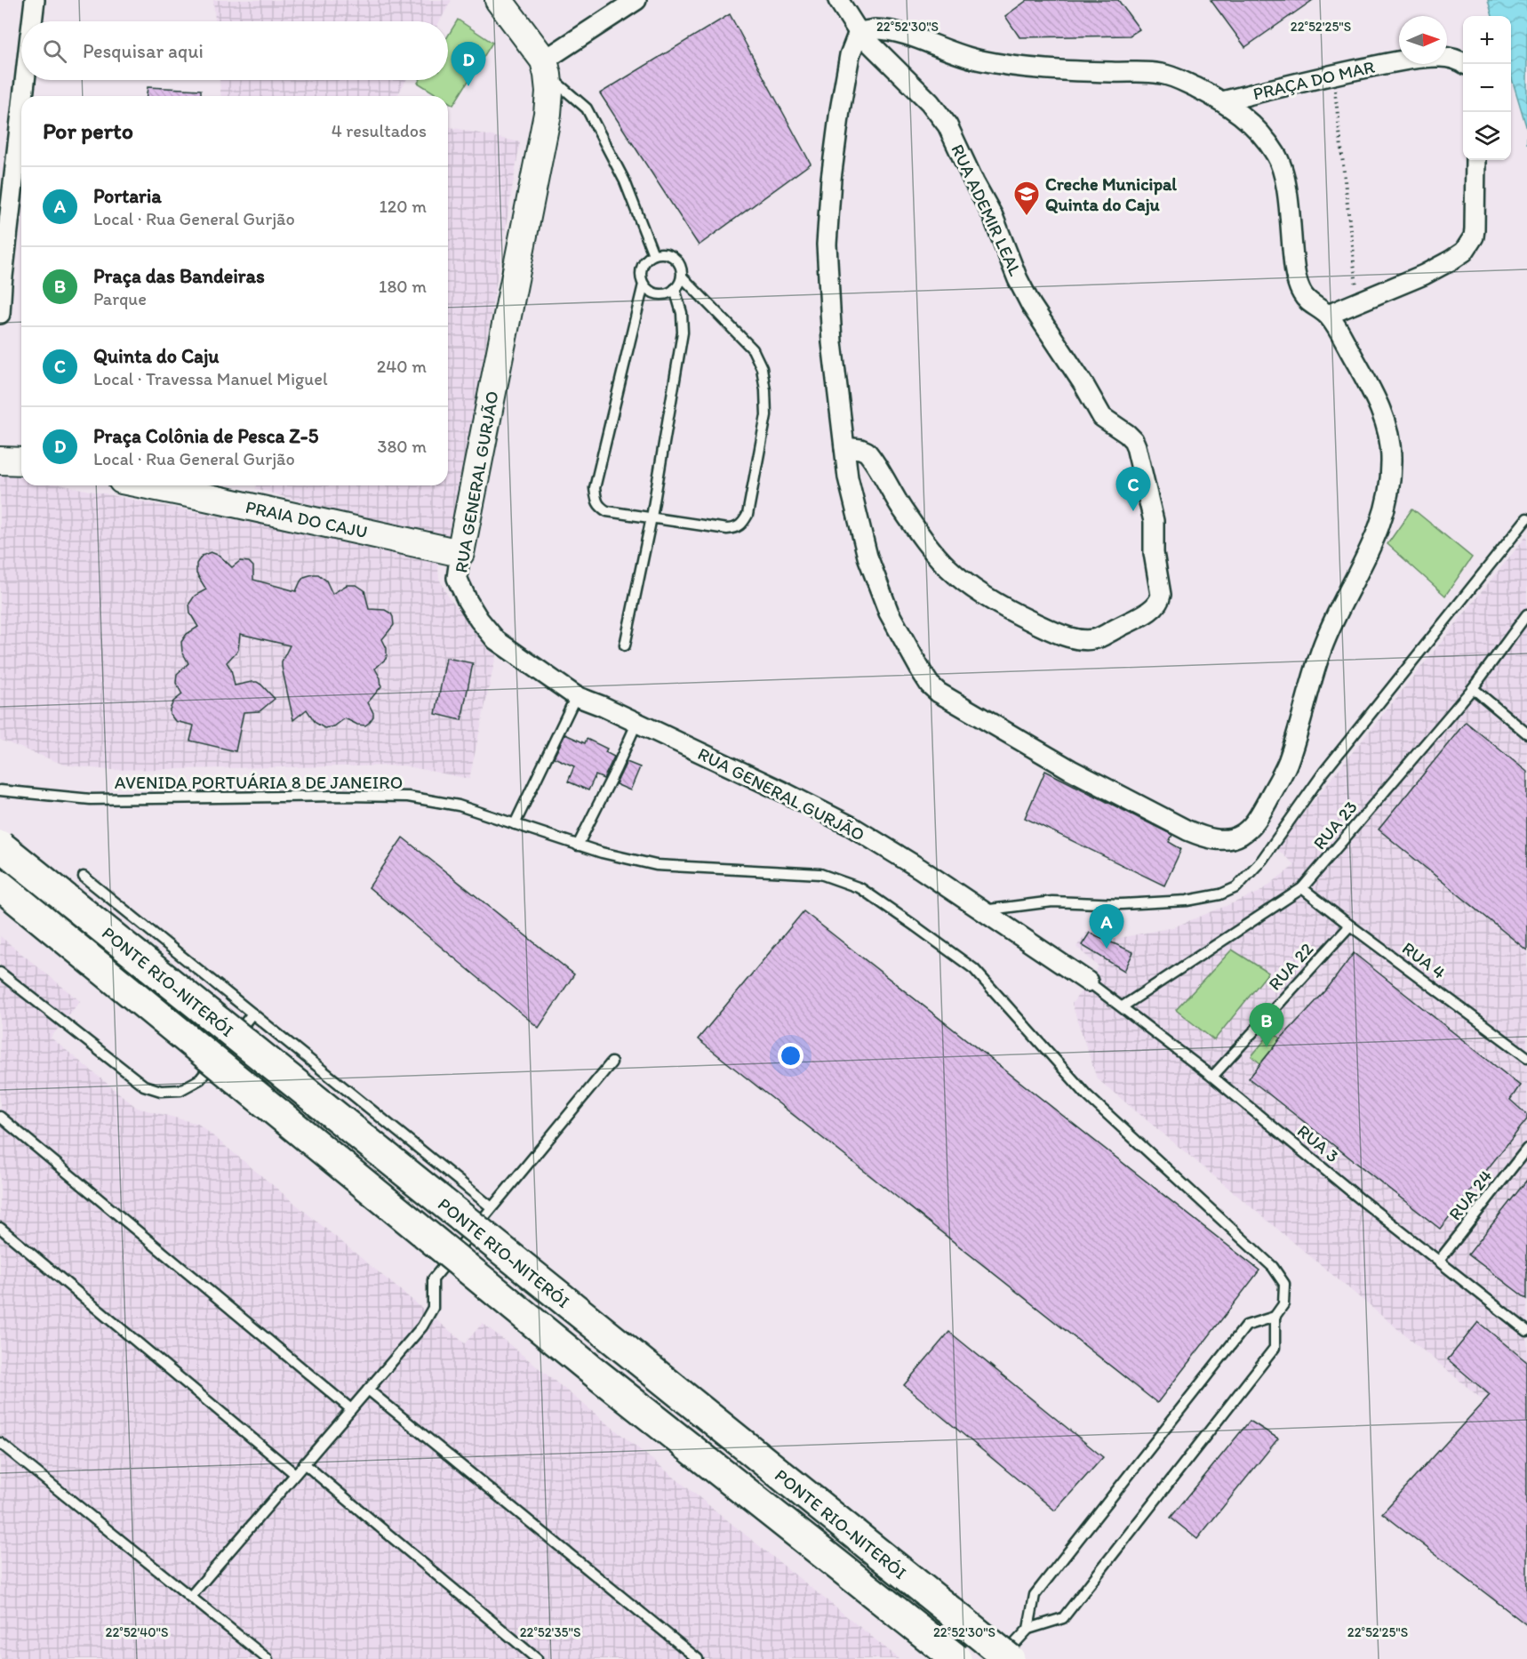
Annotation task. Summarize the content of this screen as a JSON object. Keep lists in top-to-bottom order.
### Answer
{
  "streets": {
    "highway": ["PONTE RIO-NITERÓI"],
    "street": [
      "PRAÇA DO MAR",
      "RUA ADEMIR LEAL",
      "RUA GENERAL GURJÃO",
      "PRAIA DO CAJU"
    ],
    "lane": [
      "AVENIDA PORTUÁRIA 8 DE JANEIRO",
      "RUA 23",
      "RUA 4",
      "RUA 22",
      "RUA 3",
      "RUA 24"
    ]
  },
  "crossings": [
    ["RUA GENERAL GURJÃO", "PRAIA DO CAJU"],
    ["RUA GENERAL GURJÃO", "RUA 3"],
    ["RUA 23", "RUA 4"],
    ["RUA 23", "RUA 3"],
    ["RUA 4", "RUA 22"],
    ["RUA 22", "RUA 3"],
    ["RUA 3", "RUA 24"]
  ],
  "places": {
    "school or university": ["Creche Municipal Quinta do Caju"]
  },
  "north": "right",
  "page": {
    "map_buttons": ["+", "−"],
    "search": "Pesquisar aqui",
    "pins": [
      "D",
      "C",
      "A",
      "B"
    ],
    "heading": ["Por perto", "4 resultados"],
    "list": [
      {
        "mark": "A",
        "name": "Portaria",
        "note": "Local · Rua General Gurjão",
        "value": "120 m"
      },
      {
        "mark": "B",
        "name": "Praça das Bandeiras",
        "note": "Parque",
        "value": "180 m"
      },
      {
        "mark": "C",
        "name": "Quinta do Caju",
        "note": "Local · Travessa Manuel Miguel",
        "value": "240 m"
      },
      {
        "mark": "D",
        "name": "Praça Colônia de Pesca Z-5",
        "note": "Local · Rua General Gurjão",
        "value": "380 m"
      }
    ]
  },
  "coordinates": [
    "22°52'30\"S",
    "22°52'25\"S",
    "22°52'40\"S",
    "22°52'35\"S"
  ]
}
